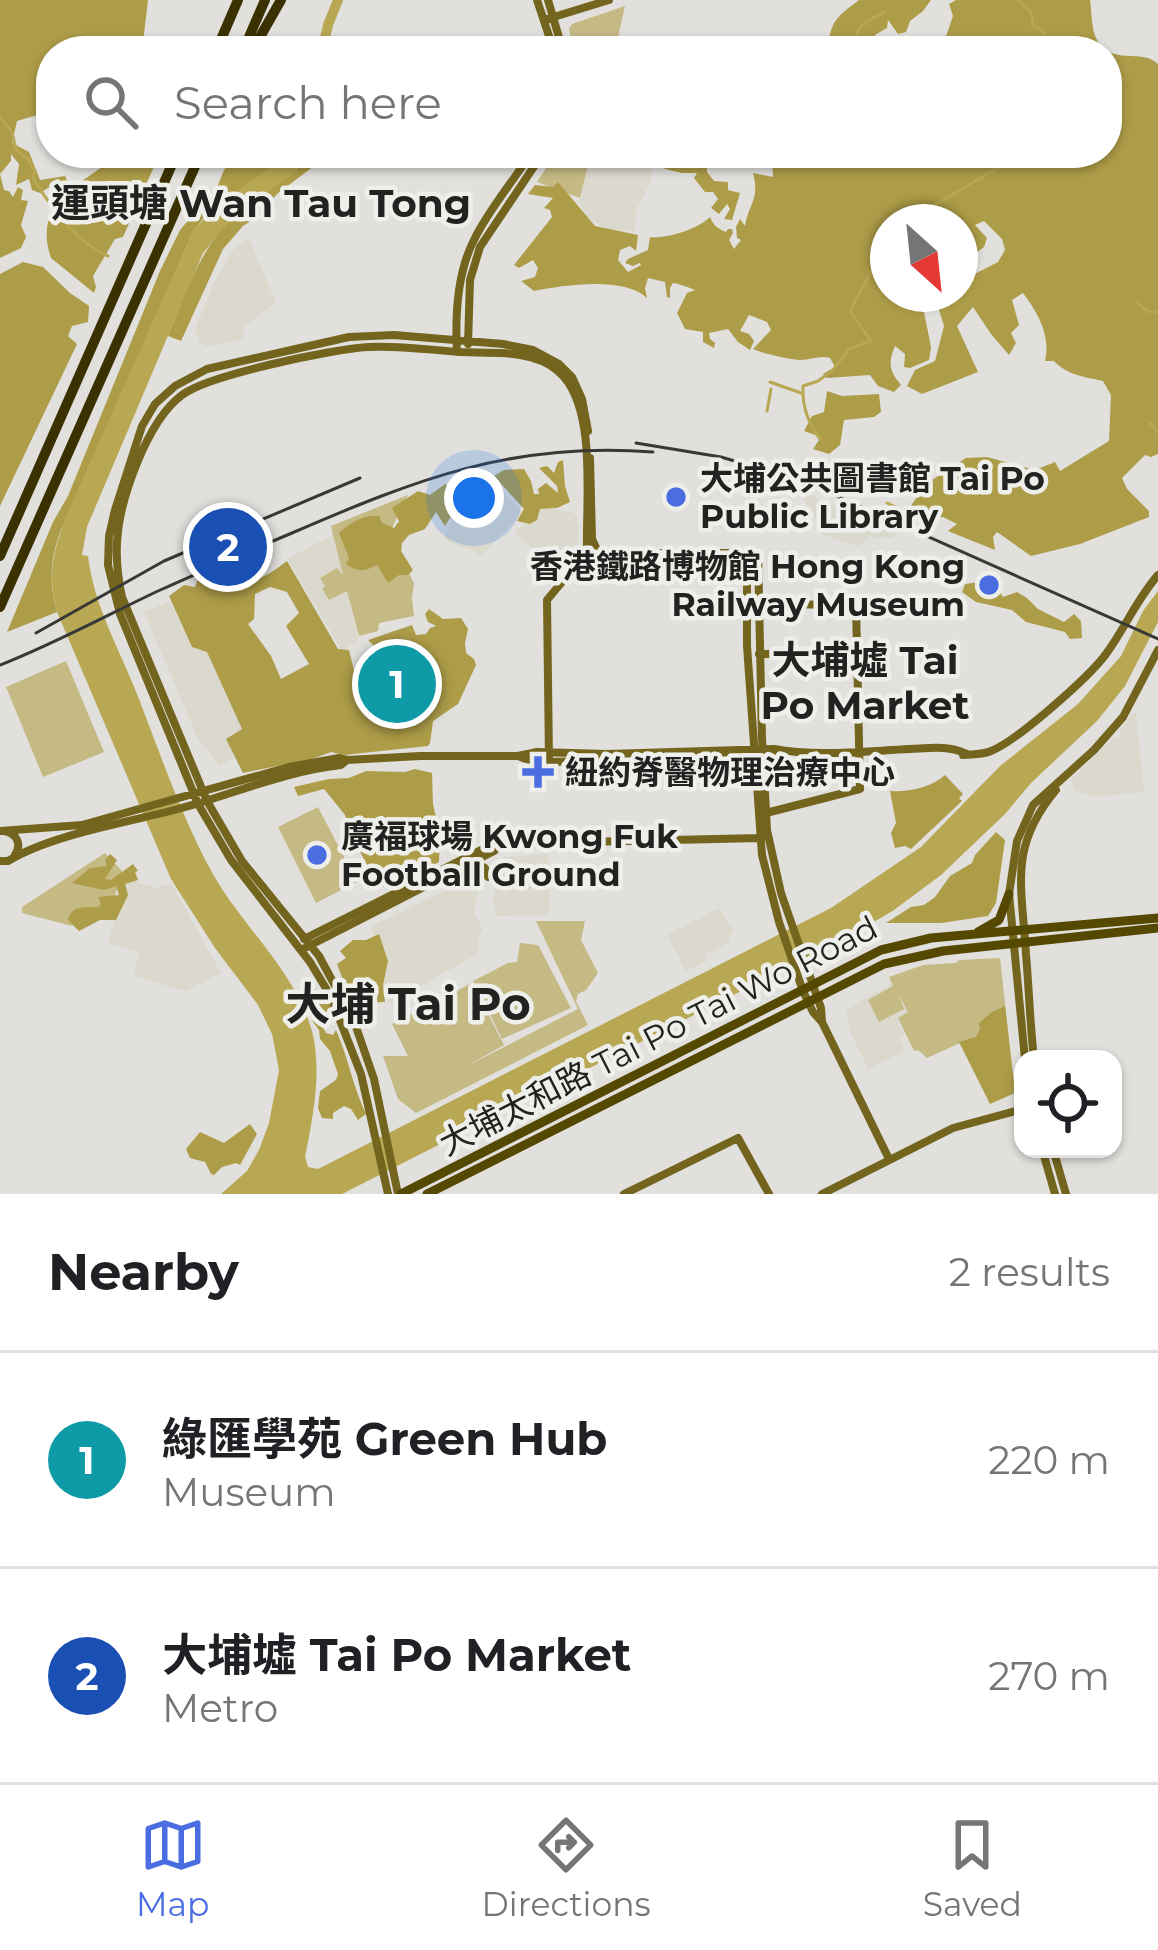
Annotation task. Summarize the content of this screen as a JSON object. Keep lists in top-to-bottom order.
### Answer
{
  "streets": {
    "main road": ["大埔太和路 Tai Po Tai Wo Road"]
  },
  "districts": ["運頭塘 Wan Tau Tong", "大埔墟 Tai Po Market", "大埔 Tai Po"],
  "places": {
    "other": ["大埔公共圖書館 Tai Po Public Library", "香港鐵路博物館 Hong Kong Railway Museum", "廣福球場 Kwong Fuk Football Ground"],
    "health": ["紐約脊醫物理治療中心"]
  },
  "north": "bottom right",
  "page": {
    "search": "Search here",
    "pins": ["2", "1"],
    "heading": ["Nearby", "2 results"],
    "list": [
      {
        "mark": "1",
        "name": "綠匯學苑 Green Hub",
        "note": "Museum",
        "value": "220 m"
      },
      {
        "mark": "2",
        "name": "大埔墟 Tai Po Market",
        "note": "Metro",
        "value": "270 m"
      }
    ],
    "nav": ["Map", "Directions", "Saved"]
  }
}
